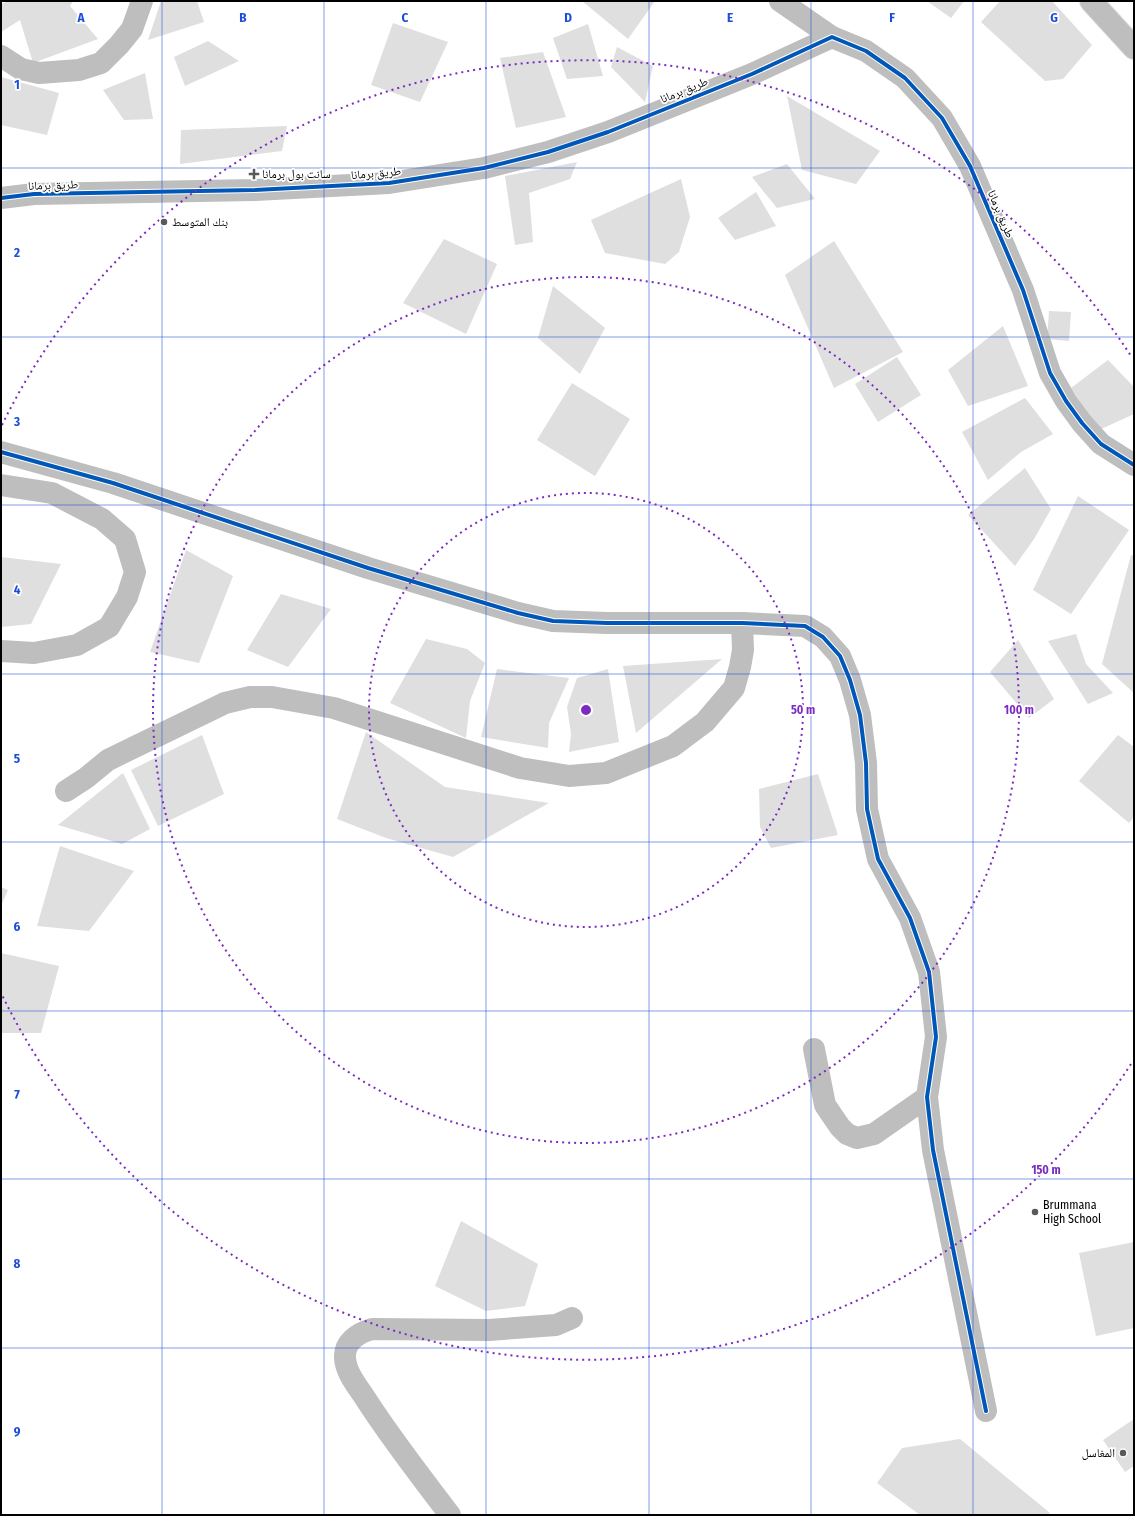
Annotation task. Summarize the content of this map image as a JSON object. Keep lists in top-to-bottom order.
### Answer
{
  "streets": {
    "street": ["طريق برمانا"]
  },
  "places": {
    "health": ["سانت بول برمانا"],
    "other": ["بنك المتوسط", "Brummana High School", "المغاسل"]
  },
  "grid": {
    "columns": [
      "A",
      "B",
      "C",
      "D",
      "E",
      "F",
      "G"
    ],
    "rows": [
      "1",
      "2",
      "3",
      "4",
      "5",
      "6",
      "7",
      "8",
      "9"
    ]
  },
  "rings": ["50 m", "100 m", "150 m"]
}
